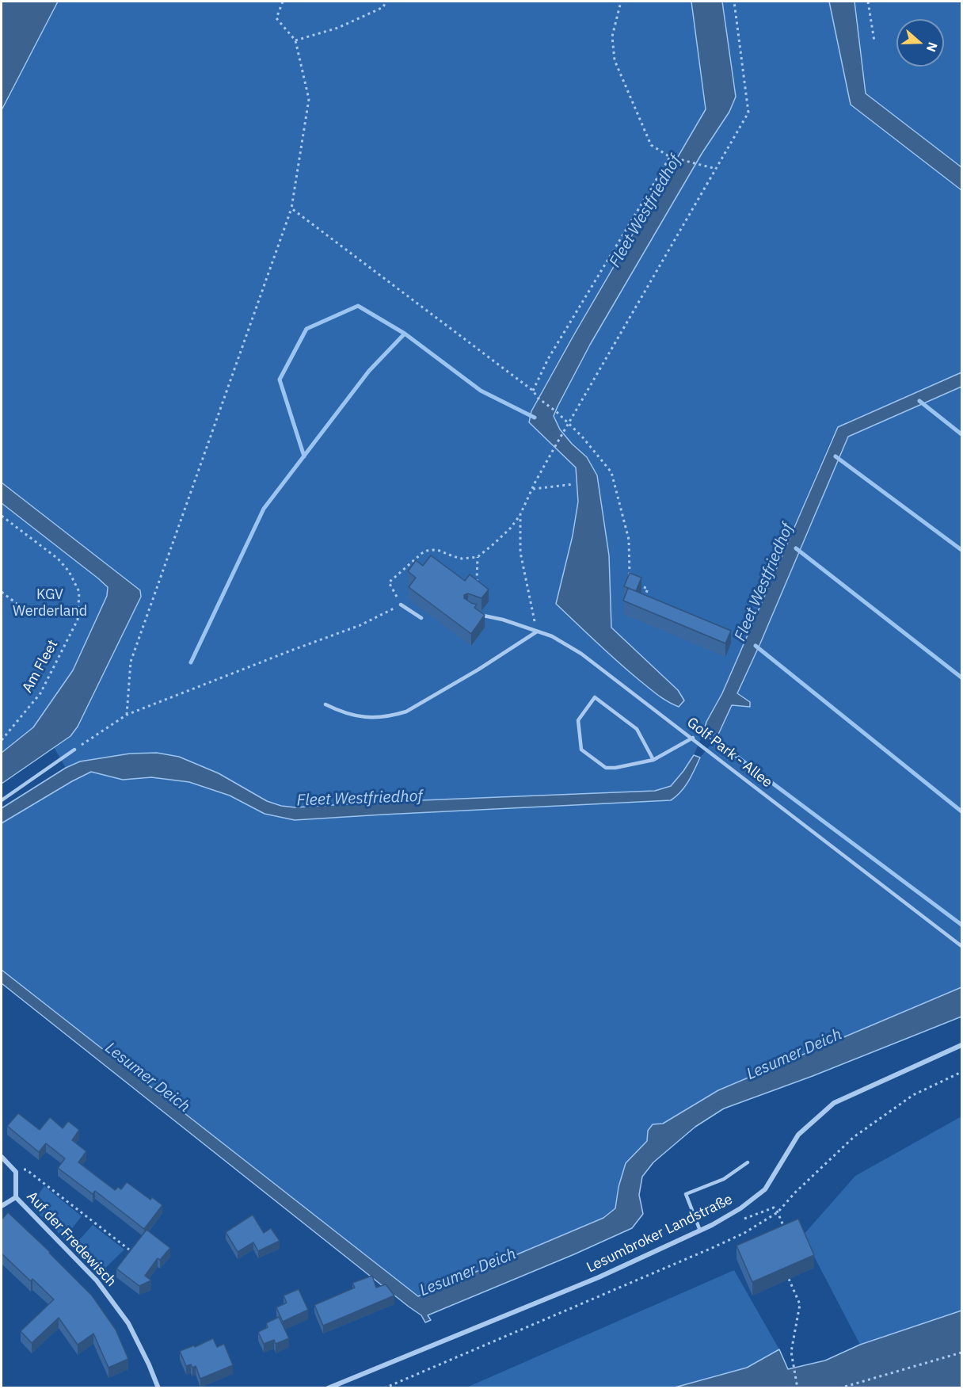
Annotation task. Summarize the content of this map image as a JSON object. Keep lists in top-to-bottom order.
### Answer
{
  "streets": {
    "street": ["Lesumbroker Landstraße", "Auf der Fredewisch"],
    "lane": ["Golf Park - Allee"],
    "path": ["Am Fleet"]
  },
  "water": ["Fleet Westfriedhof", "Lesumer Deich"],
  "parks": ["KGV Werderland"],
  "north": "right"
}
